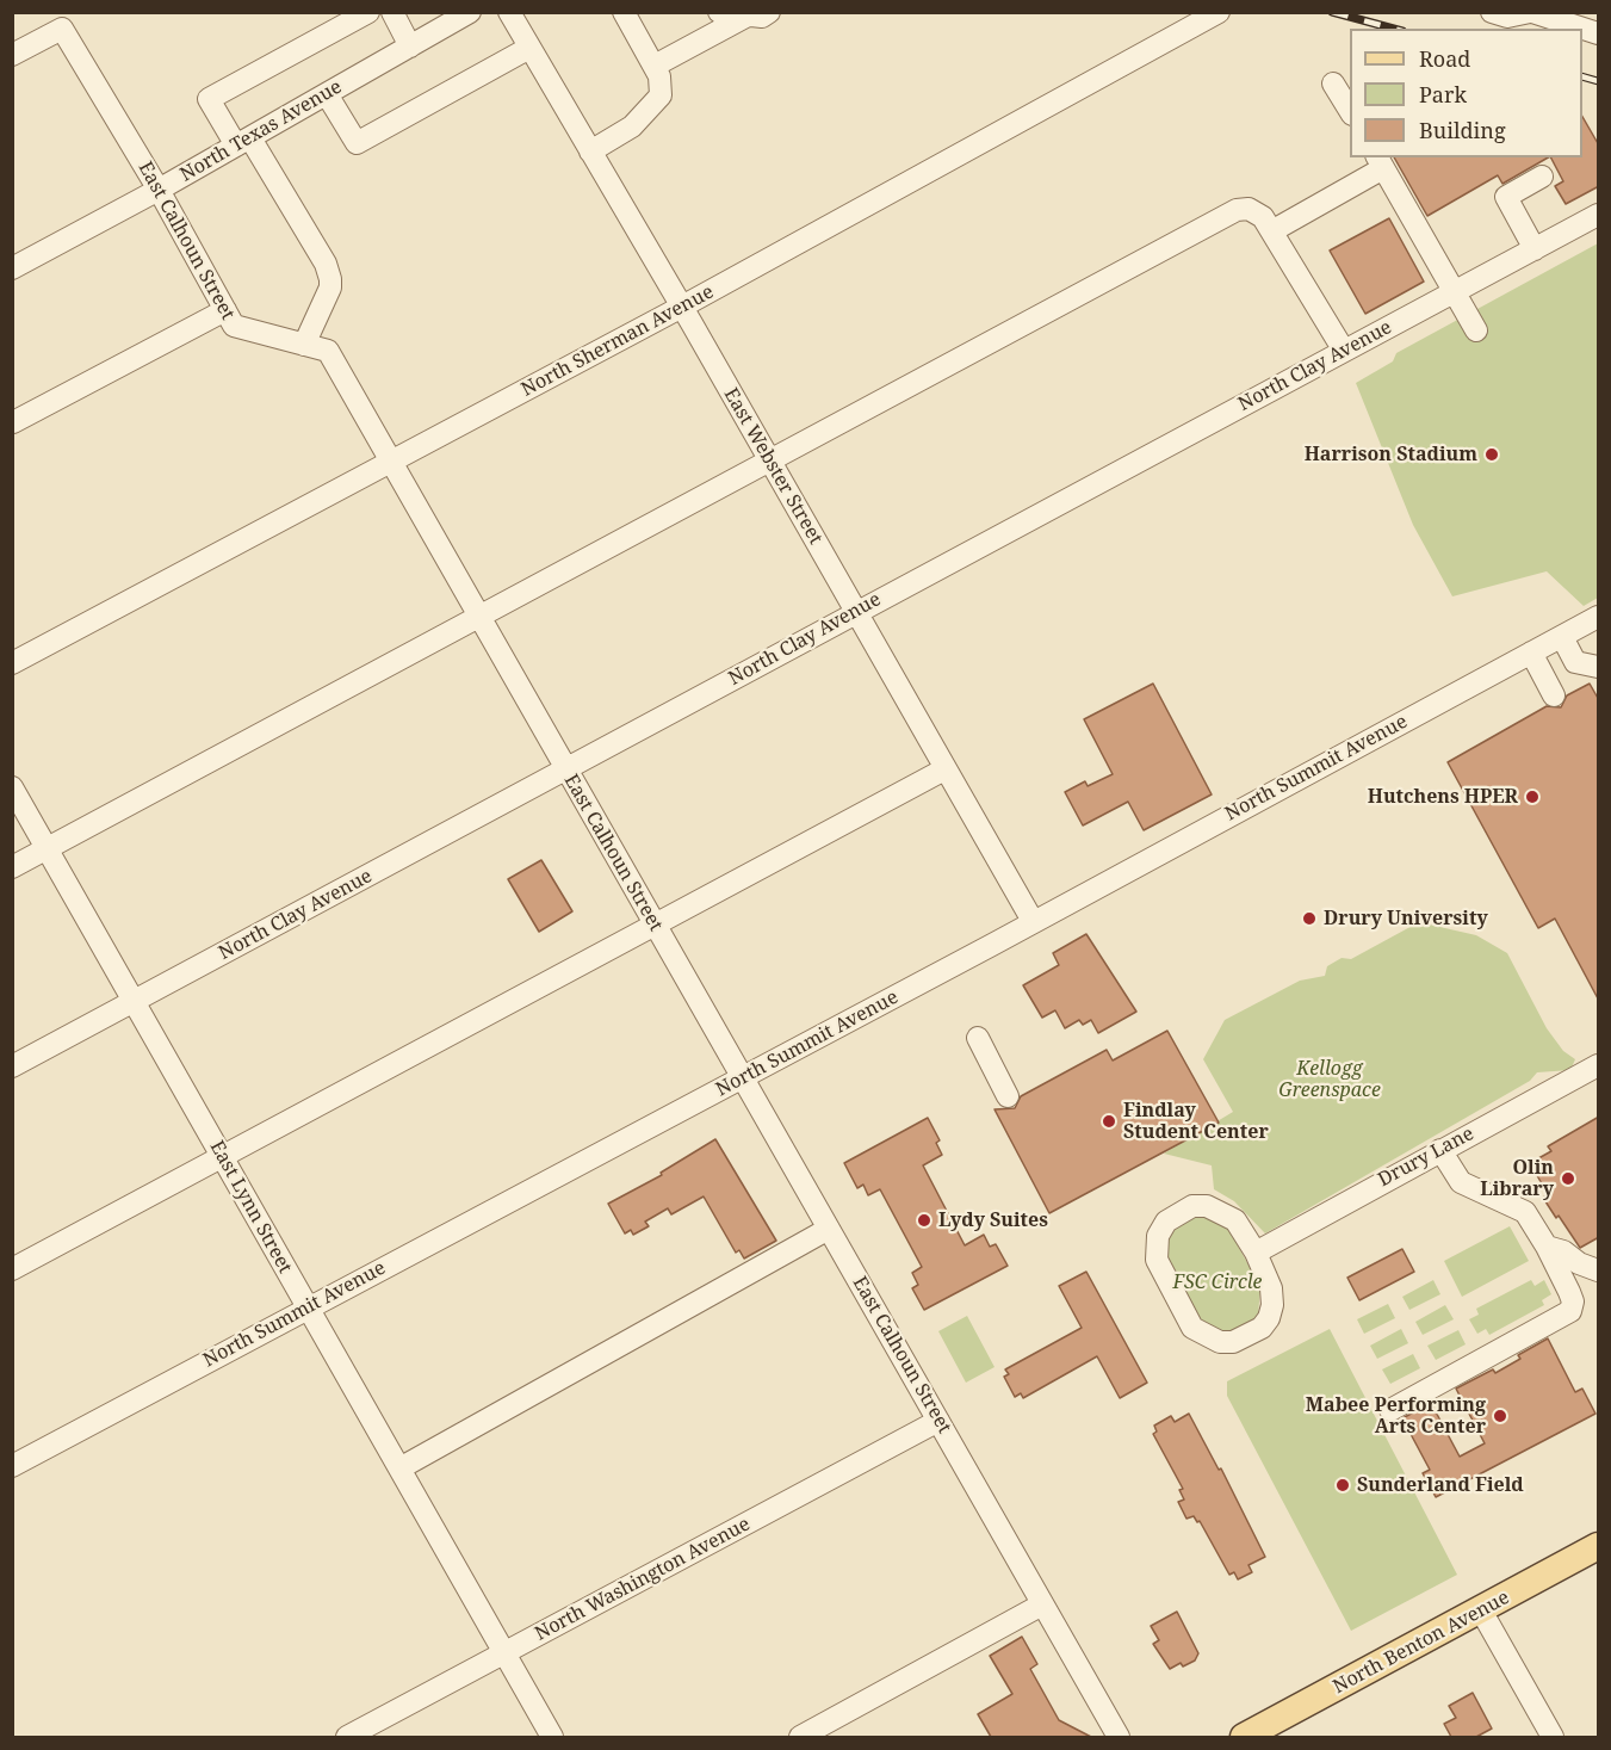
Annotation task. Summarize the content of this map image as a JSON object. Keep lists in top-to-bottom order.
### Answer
{
  "streets": {
    "main road": ["North Benton Avenue"],
    "street": [
      "North Texas Avenue",
      "East Calhoun Street",
      "North Sherman Avenue",
      "North Clay Avenue",
      "East Webster Street",
      "North Summit Avenue",
      "Drury Lane",
      "East Lynn Street",
      "North Washington Avenue"
    ]
  },
  "crossings": [
    ["North Texas Avenue", "East Calhoun Street"],
    ["East Calhoun Street", "North Sherman Avenue"],
    ["East Calhoun Street", "North Clay Avenue"],
    ["East Calhoun Street", "North Summit Avenue"],
    ["East Calhoun Street", "North Washington Avenue"],
    ["North Sherman Avenue", "East Webster Street"],
    ["North Clay Avenue", "East Webster Street"],
    ["North Clay Avenue", "East Lynn Street"],
    ["East Webster Street", "North Summit Avenue"],
    ["North Summit Avenue", "East Lynn Street"],
    ["East Lynn Street", "North Washington Avenue"]
  ],
  "parks": ["Kellogg Greenspace", "FSC Circle"],
  "places": [
    "Harrison Stadium",
    "Hutchens HPER",
    "Drury University",
    "Findlay Student Center",
    "Olin Library",
    "Lydy Suites",
    "Mabee Performing Arts Center",
    "Sunderland Field"
  ],
  "legend": ["Road", "Park", "Building"]
}
